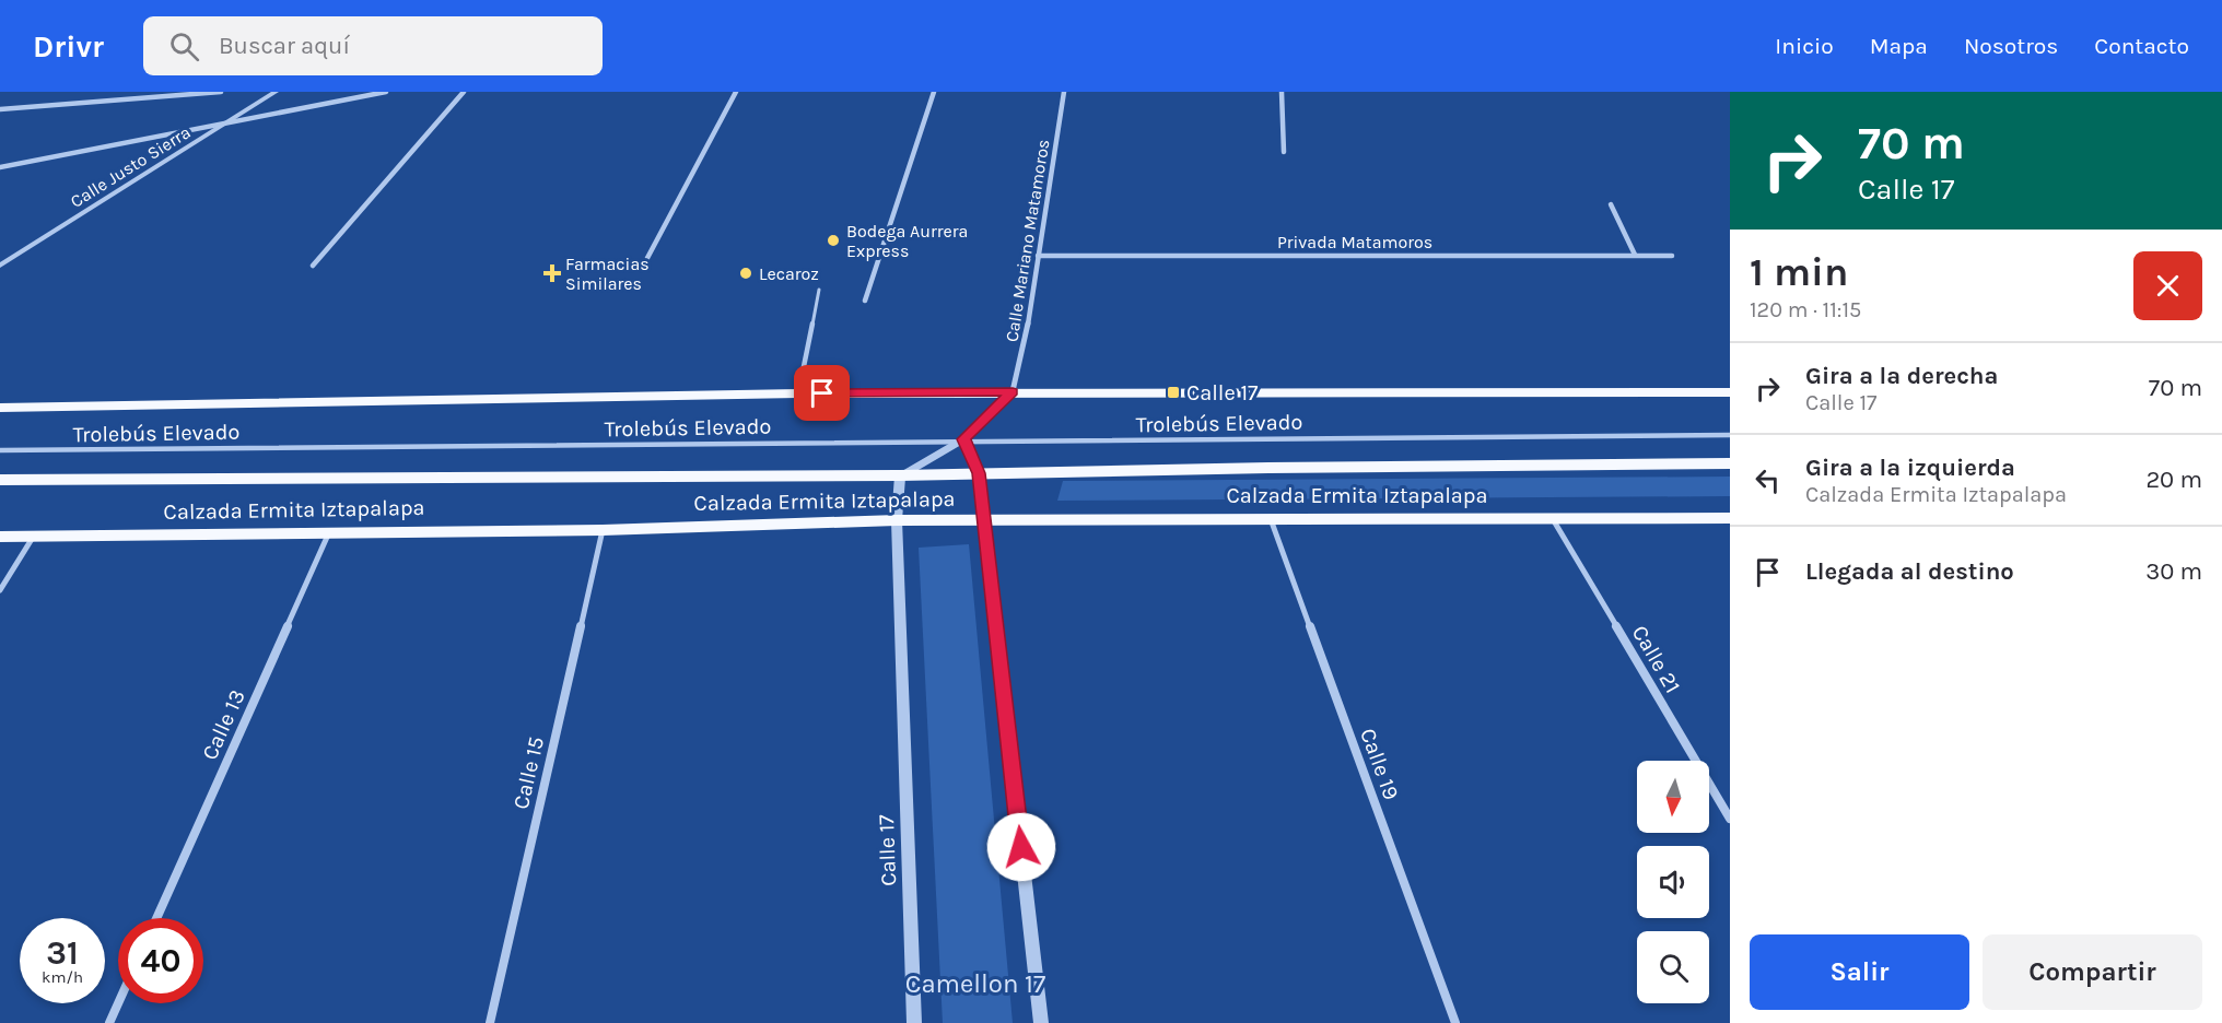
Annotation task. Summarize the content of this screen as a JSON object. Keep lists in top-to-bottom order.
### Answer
{
  "streets": {
    "main road": ["Calzada Ermita Iztapalapa"],
    "street": [
      "Calle Justo Sierra",
      "Calle Mariano Matamoros",
      "Privada Matamoros",
      "Calle 21",
      "Calle 13",
      "Calle 19",
      "Calle 15",
      "Calle 17"
    ],
    "lane": ["Trolebús Elevado"]
  },
  "crossings": [
    ["Calle Mariano Matamoros", "Privada Matamoros"],
    ["Calzada Ermita Iztapalapa", "Calle 21"],
    ["Calzada Ermita Iztapalapa", "Calle 13"],
    ["Calzada Ermita Iztapalapa", "Calle 19"],
    ["Calzada Ermita Iztapalapa", "Calle 15"],
    ["Calzada Ermita Iztapalapa", "Calle 17"]
  ],
  "parks": ["Camellon 17"],
  "places": {
    "other": ["Bodega Aurrera Express", "Lecaroz"],
    "health": ["Farmacias Similares"],
    "transit": ["Calle 17"]
  },
  "north": "bottom",
  "page": {
    "header": "Drivr",
    "search": "Buscar aquí",
    "nav": [
      "Inicio",
      "Mapa",
      "Nosotros",
      "Contacto"
    ],
    "turn": ["70 m", "Calle 17"],
    "heading": ["1 min", "120 m · 11:15"],
    "list": [
      {
        "name": "Gira a la derecha",
        "note": "Calle 17",
        "value": "70 m"
      },
      {
        "name": "Gira a la izquierda",
        "note": "Calzada Ermita Iztapalapa",
        "value": "20 m"
      },
      {
        "name": "Llegada al destino",
        "value": "30 m"
      }
    ],
    "speed": "31 km/h",
    "limit": "40",
    "buttons": ["Salir", "Compartir"]
  }
}
